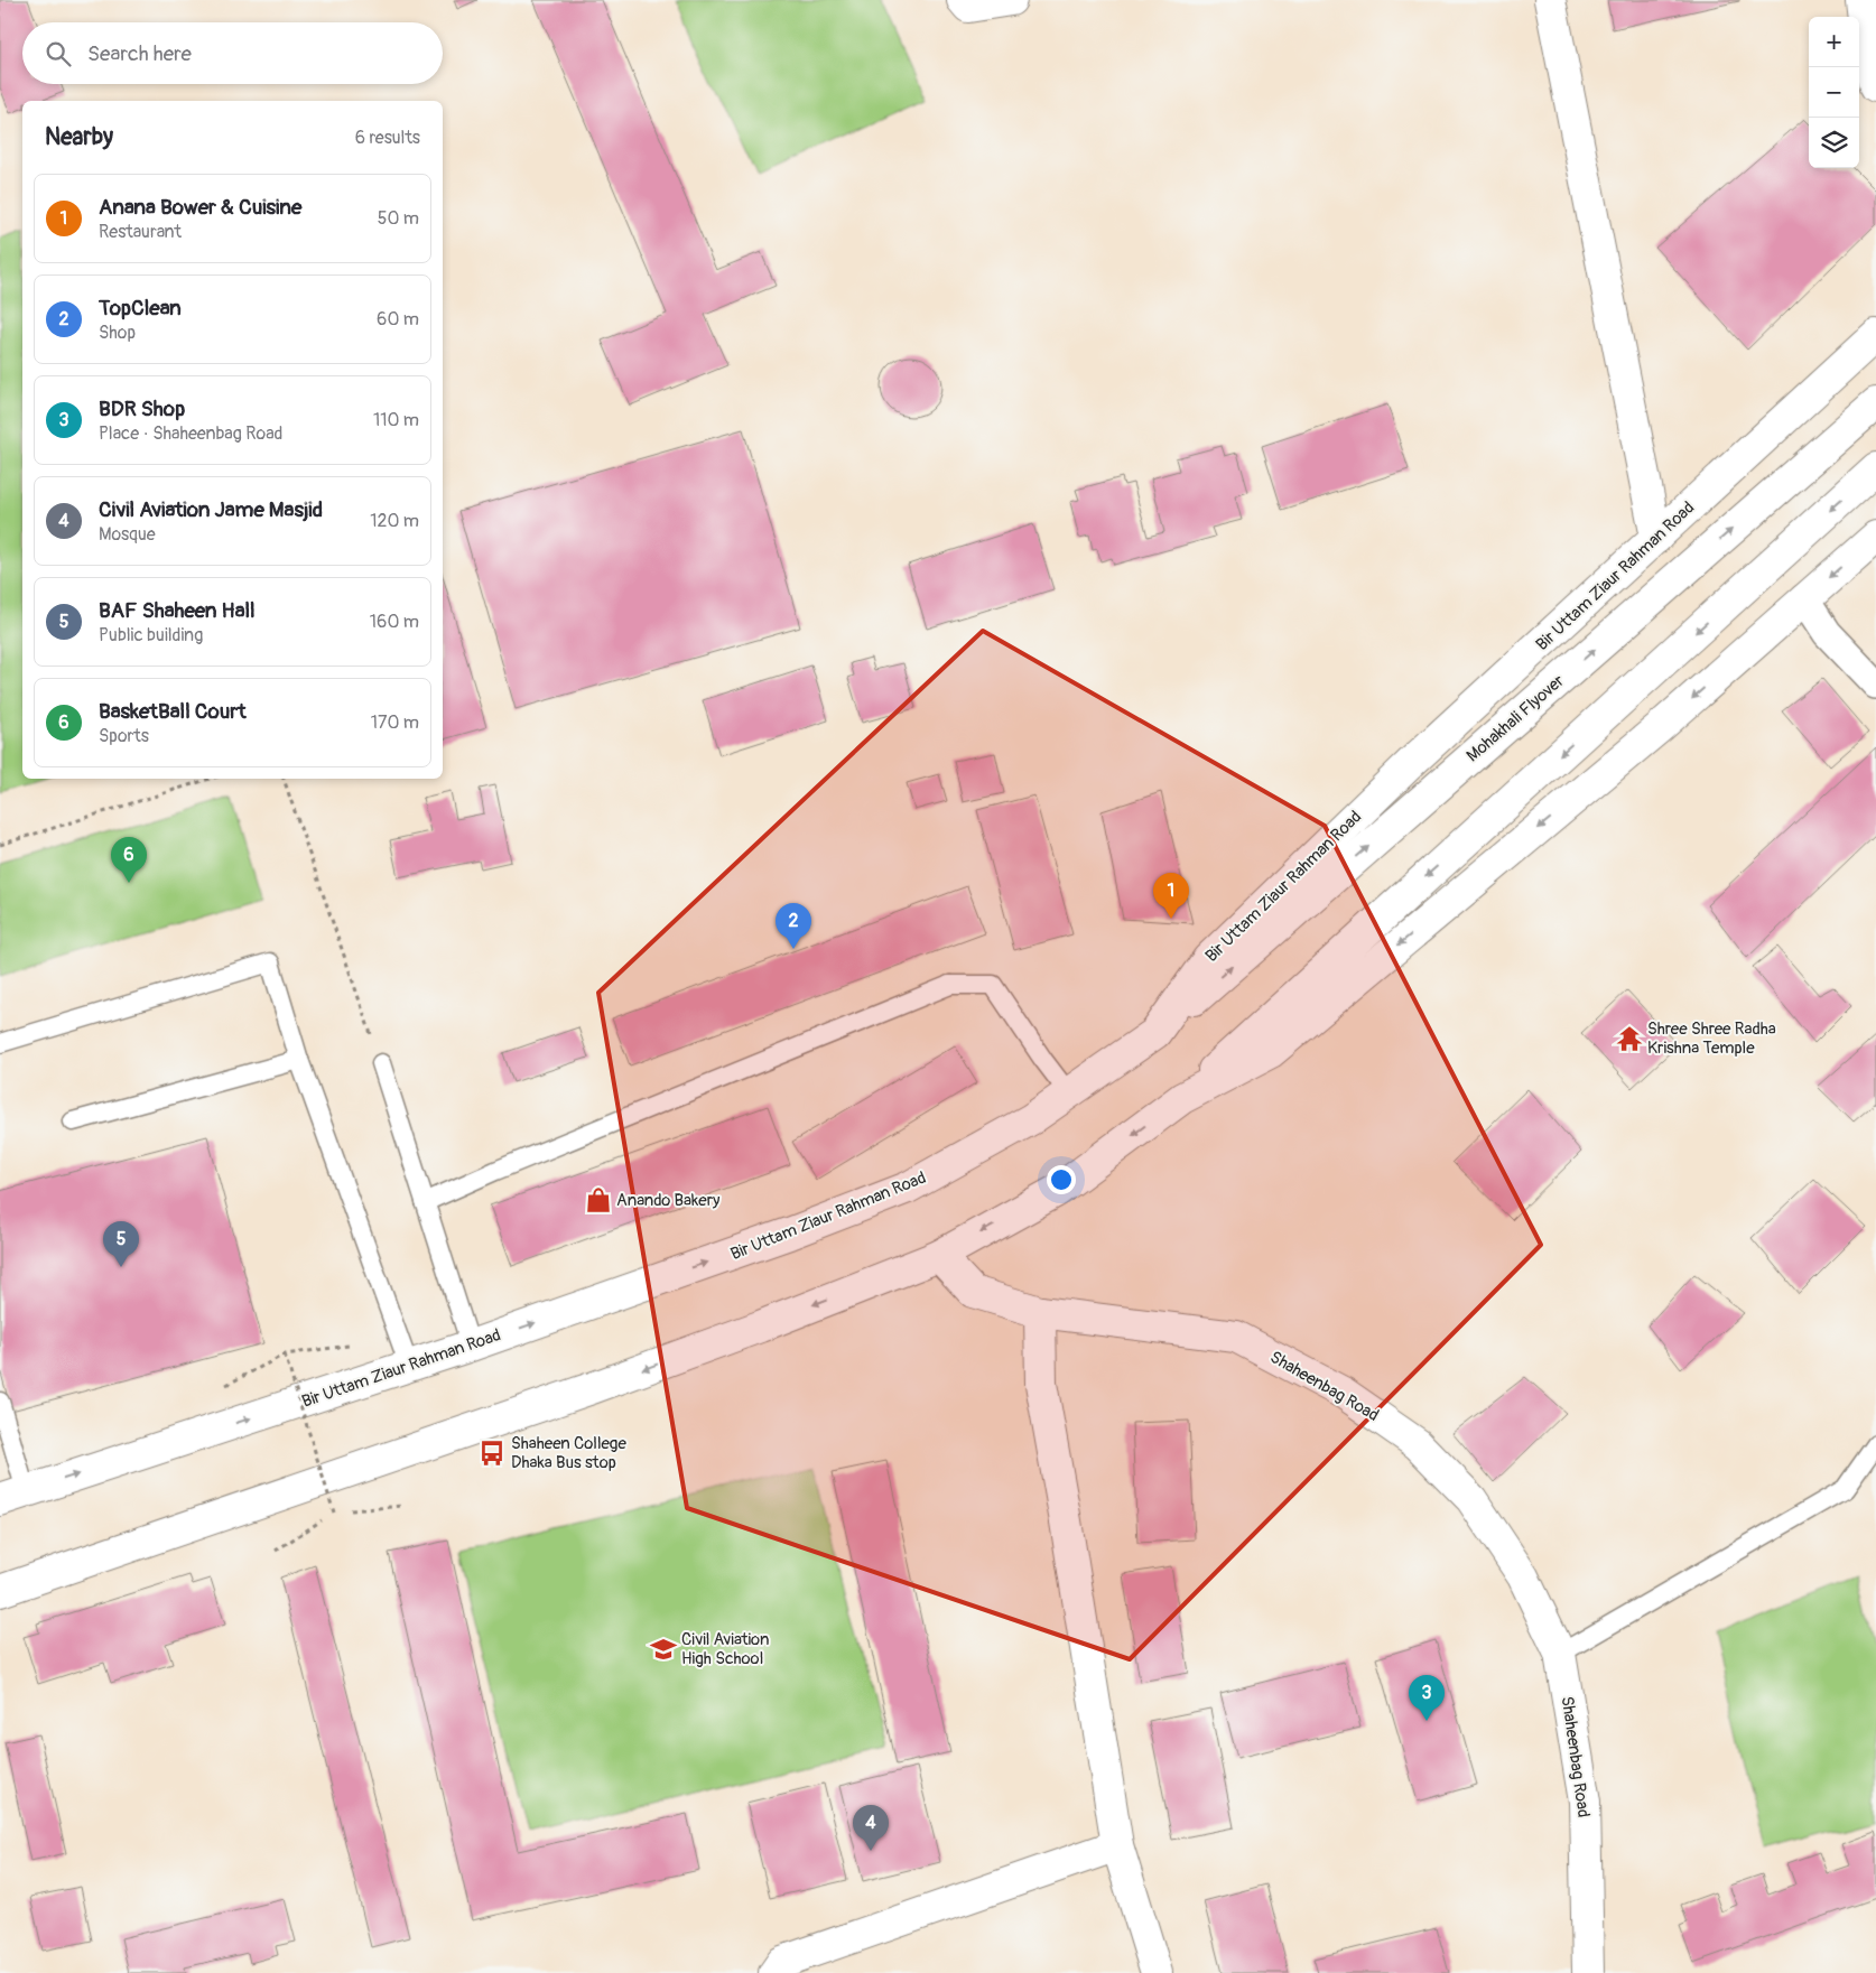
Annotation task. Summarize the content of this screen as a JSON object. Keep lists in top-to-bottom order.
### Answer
{
  "streets": {
    "main road": ["Bir Uttam Ziaur Rahman Road", "Mohakhali Flyover", "Shaheenbag Road"]
  },
  "crossings": [
    ["Bir Uttam Ziaur Rahman Road", "Mohakhali Flyover"]
  ],
  "places": {
    "temple": ["Shree Shree Radha Krishna Temple"],
    "shop": ["Anando Bakery"],
    "bus stop": ["Shaheen College Dhaka Bus stop"],
    "school or university": ["Civil Aviation High School"]
  },
  "page": {
    "map_buttons": ["+", "−"],
    "search": "Search here",
    "heading": ["Nearby", "6 results"],
    "list": [
      {
        "mark": "1",
        "name": "Anana Bower & Cuisine",
        "note": "Restaurant",
        "value": "50 m"
      },
      {
        "mark": "2",
        "name": "TopClean",
        "note": "Shop",
        "value": "60 m"
      },
      {
        "mark": "3",
        "name": "BDR Shop",
        "note": "Place · Shaheenbag Road",
        "value": "110 m"
      },
      {
        "mark": "4",
        "name": "Civil Aviation Jame Masjid",
        "note": "Mosque",
        "value": "120 m"
      },
      {
        "mark": "5",
        "name": "BAF Shaheen Hall",
        "note": "Public building",
        "value": "160 m"
      },
      {
        "mark": "6",
        "name": "BasketBall Court",
        "note": "Sports",
        "value": "170 m"
      }
    ],
    "pins": [
      "6",
      "1",
      "2",
      "5",
      "3",
      "4"
    ]
  }
}
